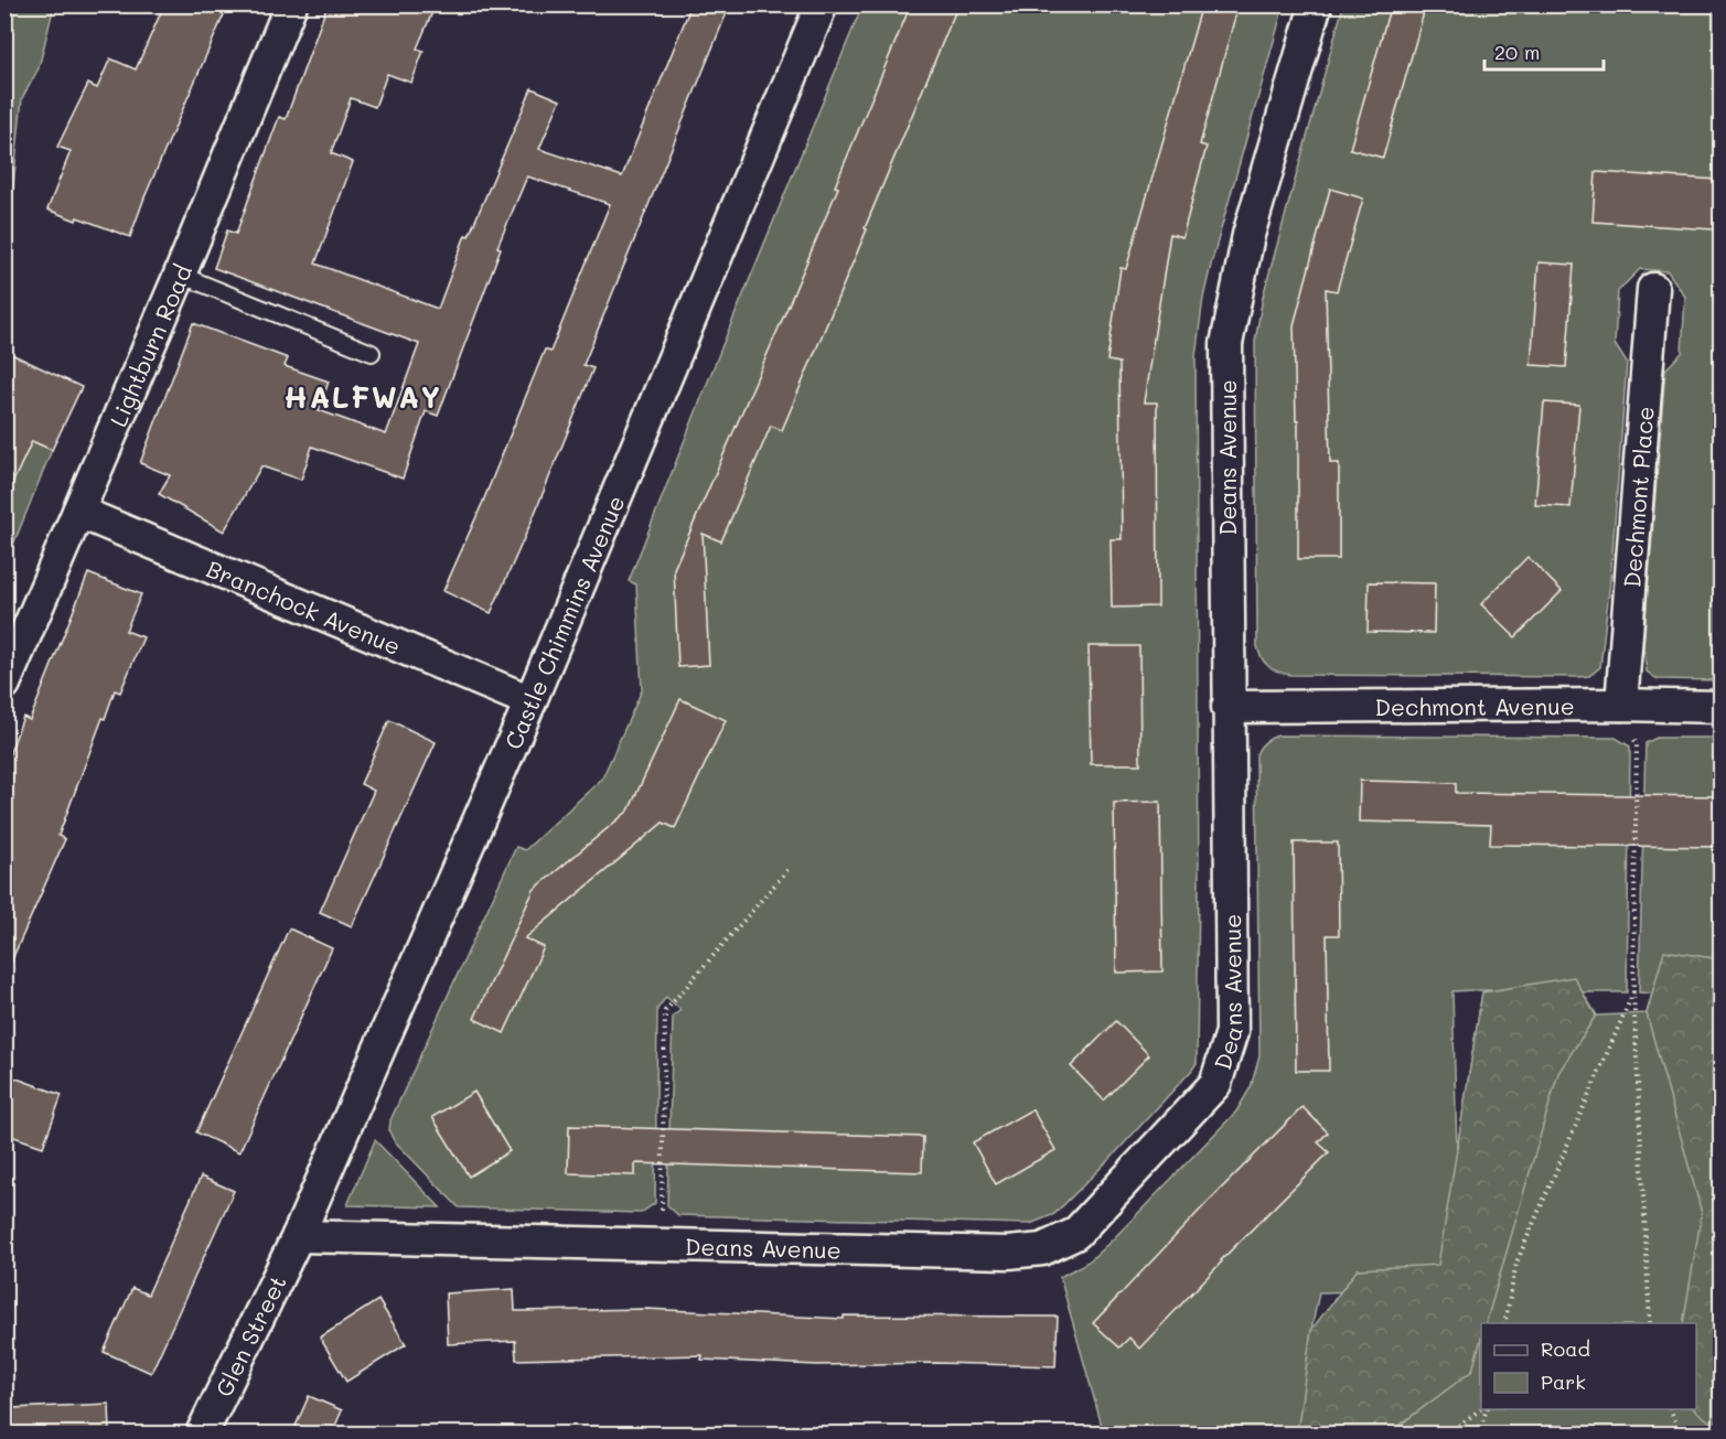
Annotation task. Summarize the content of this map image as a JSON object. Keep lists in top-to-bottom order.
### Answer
{
  "streets": {
    "street": [
      "Lightburn Road",
      "Deans Avenue",
      "Dechmont Place",
      "Branchock Avenue",
      "Castle Chimmins Avenue",
      "Dechmont Avenue",
      "Glen Street"
    ]
  },
  "crossings": [
    ["Lightburn Road", "Branchock Avenue"],
    ["Deans Avenue", "Castle Chimmins Avenue"],
    ["Deans Avenue", "Dechmont Avenue"],
    ["Deans Avenue", "Glen Street"],
    ["Dechmont Place", "Dechmont Avenue"],
    ["Branchock Avenue", "Castle Chimmins Avenue"],
    ["Castle Chimmins Avenue", "Glen Street"]
  ],
  "districts": ["HALFWAY"],
  "legend": ["Road", "Park"],
  "scale_bar": "20 m"
}
